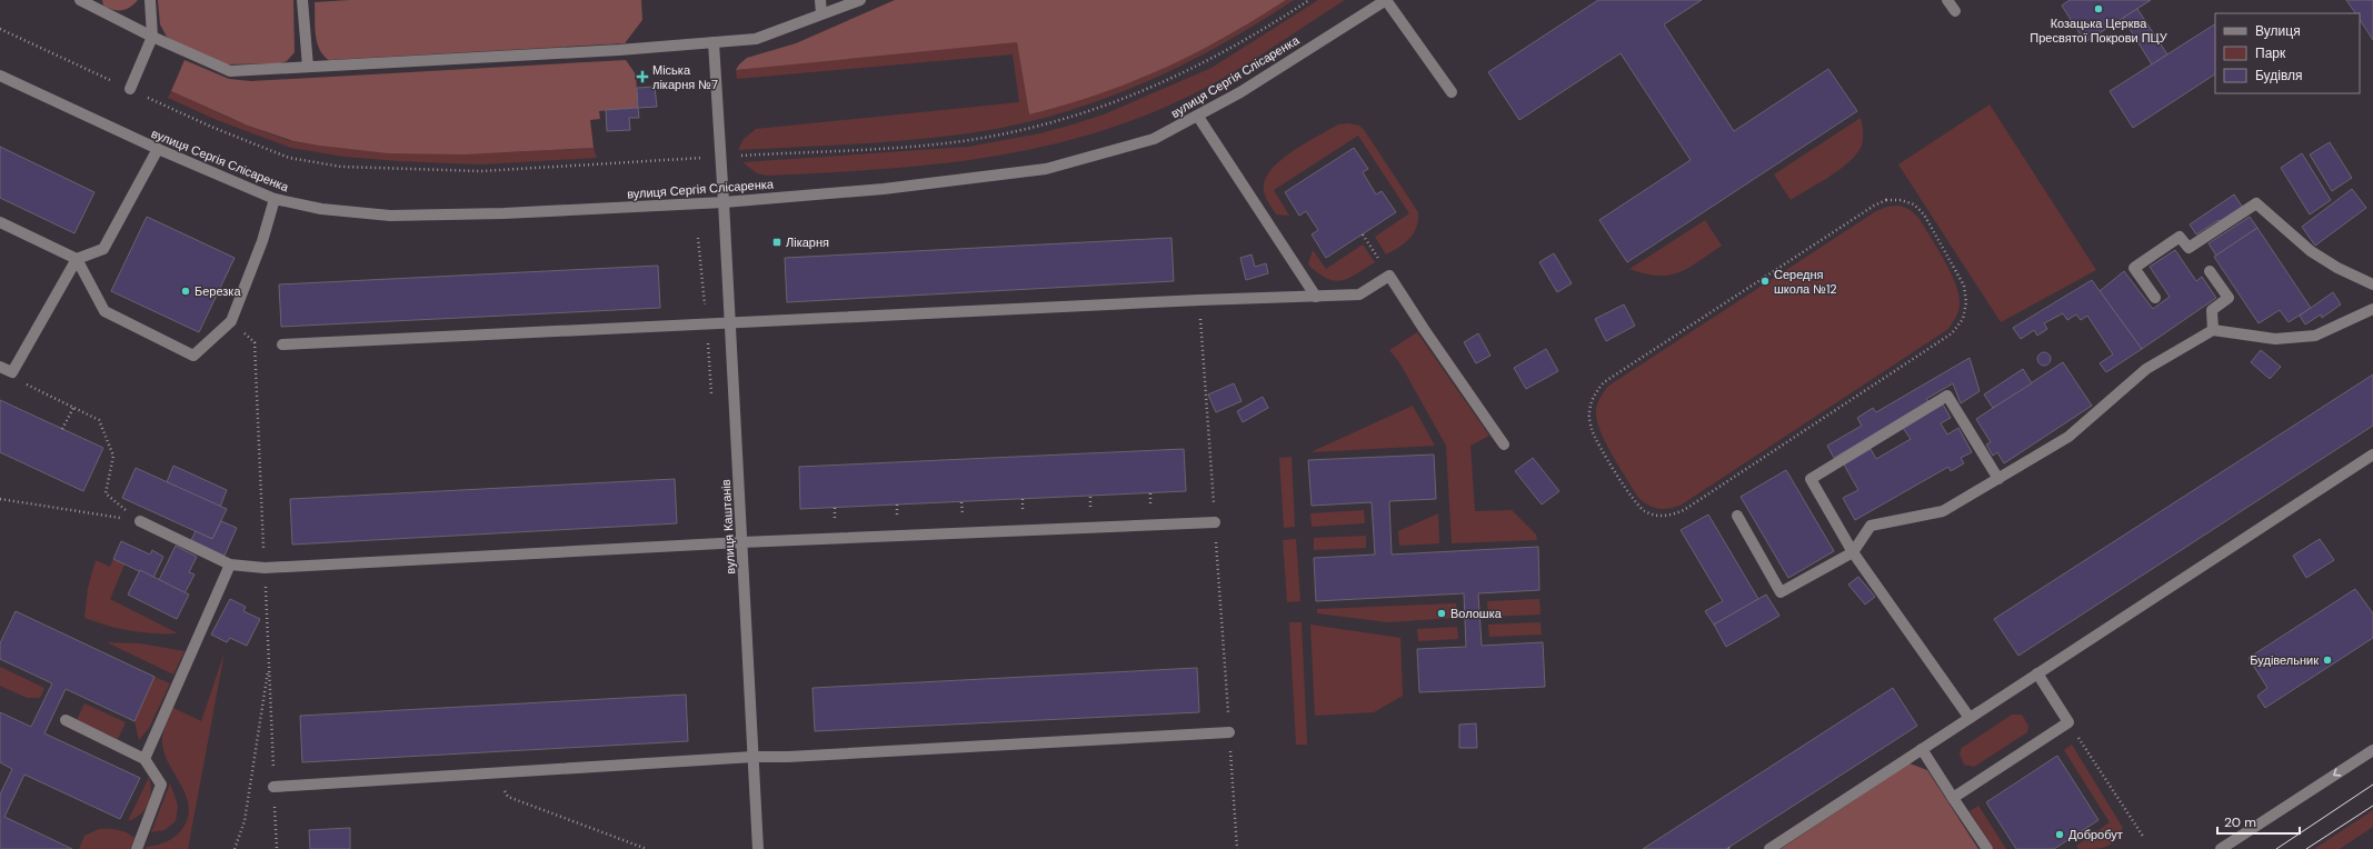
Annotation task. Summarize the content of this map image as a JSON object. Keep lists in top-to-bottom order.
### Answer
{
  "streets": {
    "street": ["вулиця Сергія Слісаренка", "вулиця Каштанів"]
  },
  "crossings": [
    ["вулиця Сергія Слісаренка", "вулиця Каштанів"]
  ],
  "places": {
    "other": [
      "Козацька Церква Пресвятої Покрови ПЦУ",
      "Середня школа №12",
      "Березка",
      "Волошка",
      "Будівельник",
      "Добробут"
    ],
    "health": ["Міська лікарня №7"],
    "transit": ["Лікарня"]
  },
  "legend": ["Вулиця", "Парк", "Будівля"],
  "scale_bar": "20 m"
}
